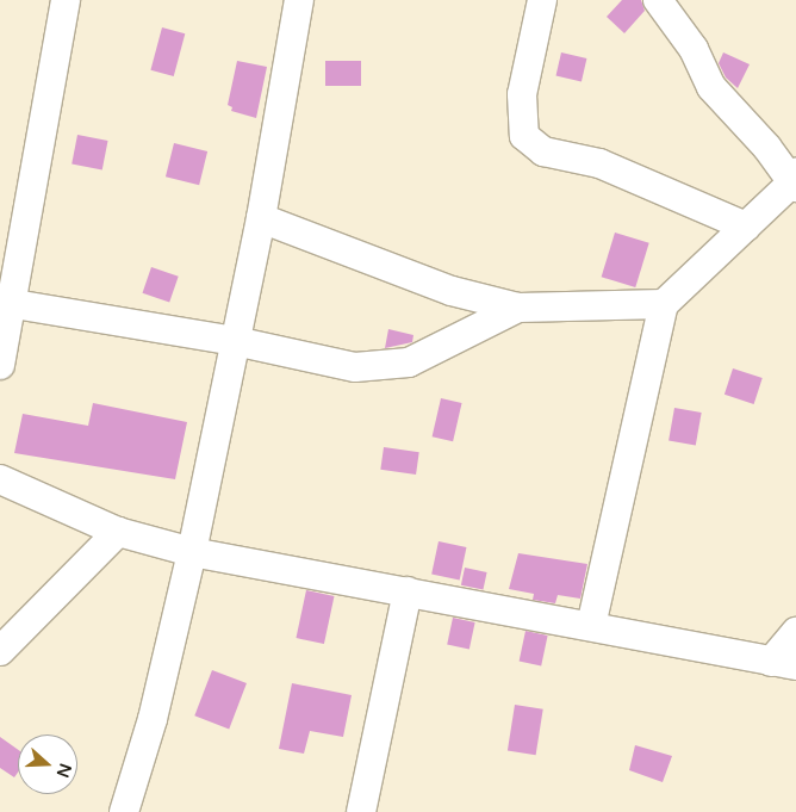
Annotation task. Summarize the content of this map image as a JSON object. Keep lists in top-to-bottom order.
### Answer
{
  "north": "right"
}
